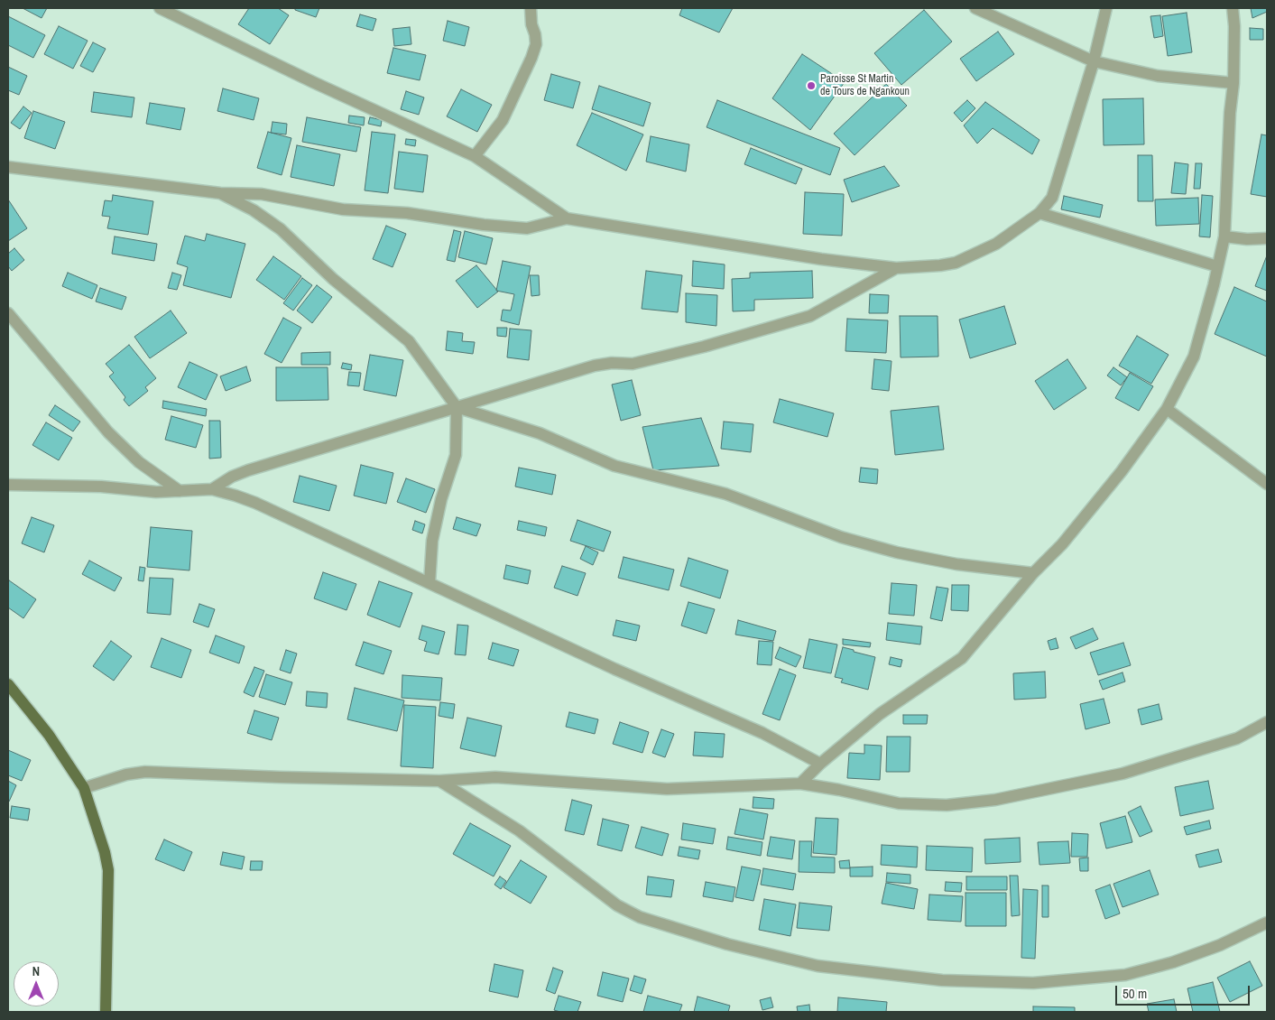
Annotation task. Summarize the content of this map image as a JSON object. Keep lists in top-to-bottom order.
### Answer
{
  "places": ["Paroisse St Martin de Tours de Ngankoun"],
  "scale_bar": "50 m",
  "north": "top"
}
